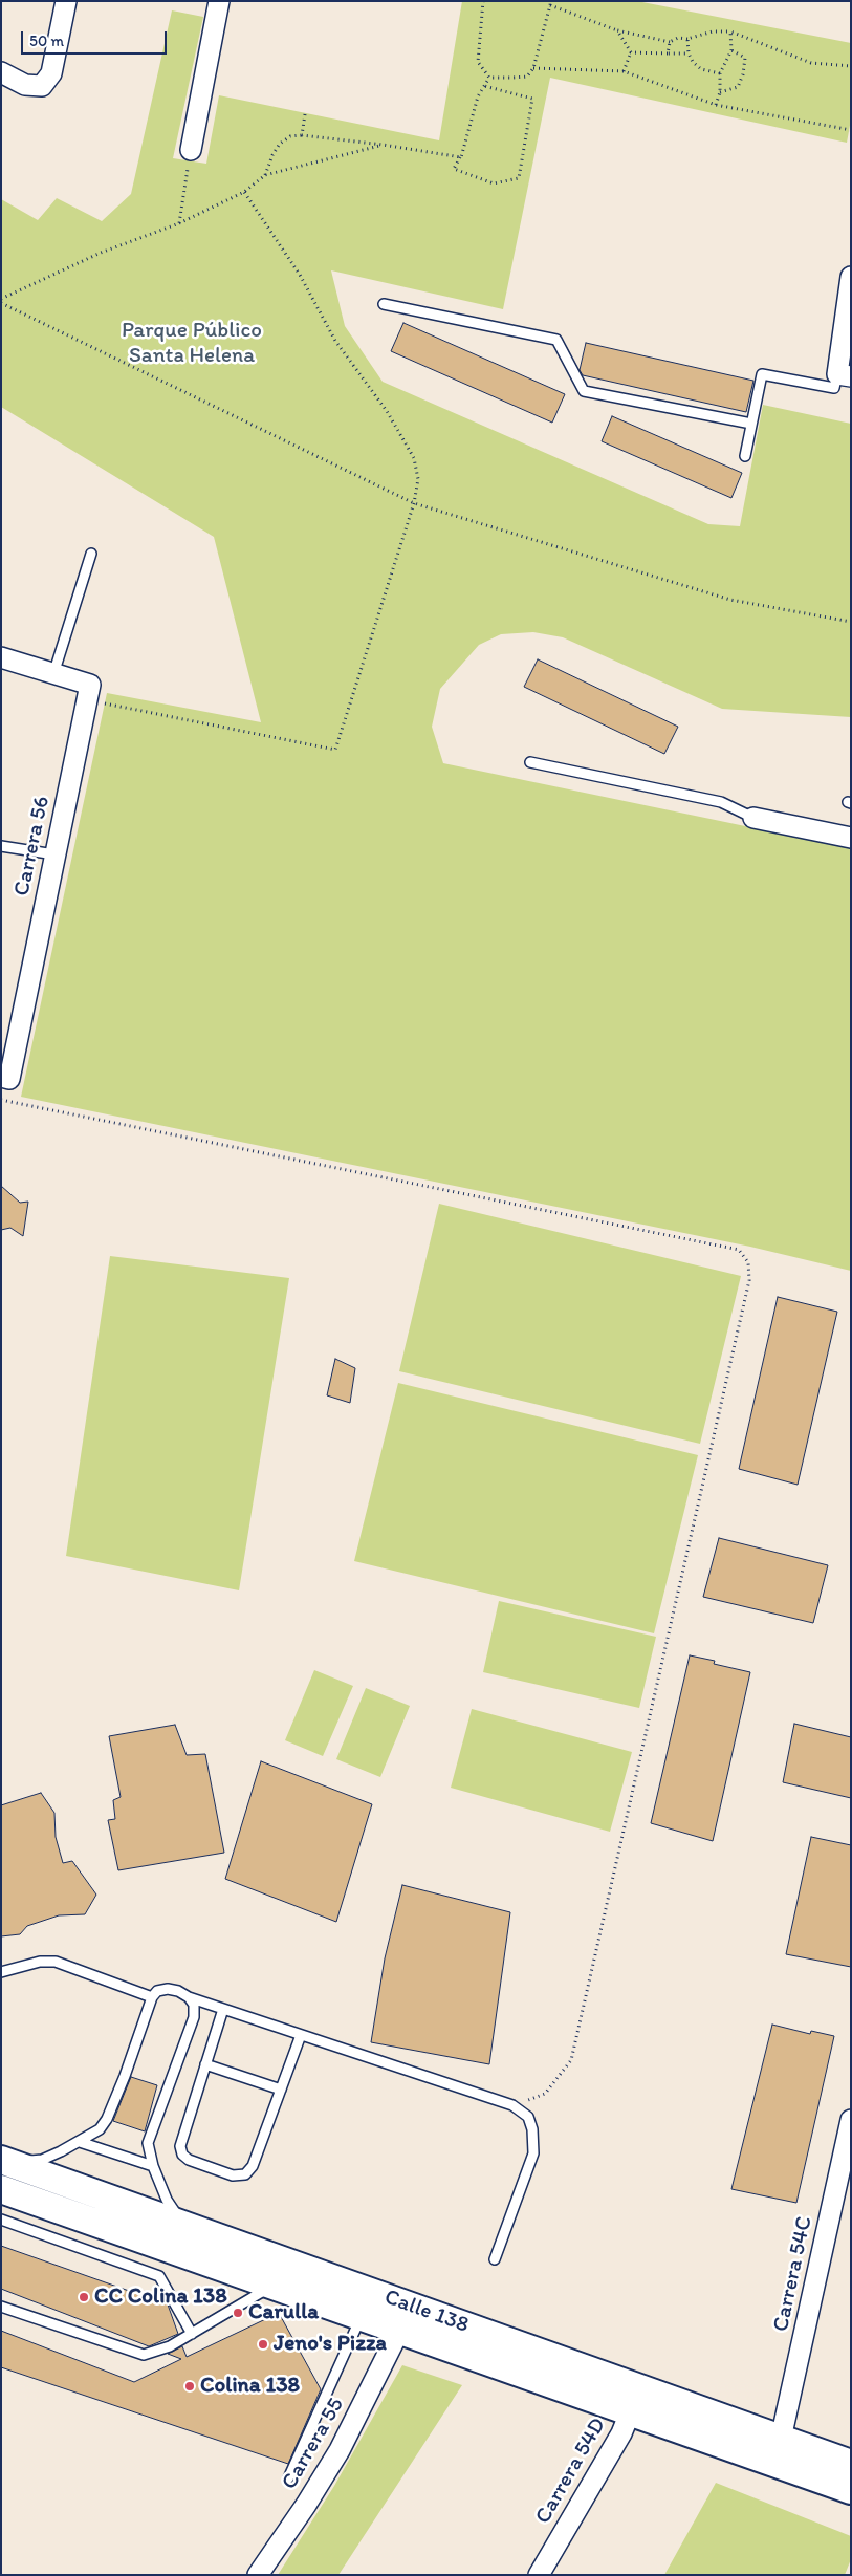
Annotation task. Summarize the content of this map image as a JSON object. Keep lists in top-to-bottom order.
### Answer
{
  "streets": {
    "main road": ["Calle 138"],
    "street": [
      "Carrera 56",
      "Carrera 54C",
      "Carrera 55",
      "Carrera 54D"
    ]
  },
  "crossings": [
    ["Carrera 54C", "Calle 138"],
    ["Calle 138", "Carrera 55"],
    ["Calle 138", "Carrera 54D"]
  ],
  "parks": ["Parque Público Santa Helena"],
  "places": [
    "CC Colina 138",
    "Carulla",
    "Jeno's Pizza",
    "Colina 138"
  ],
  "scale_bar": "50 m"
}
